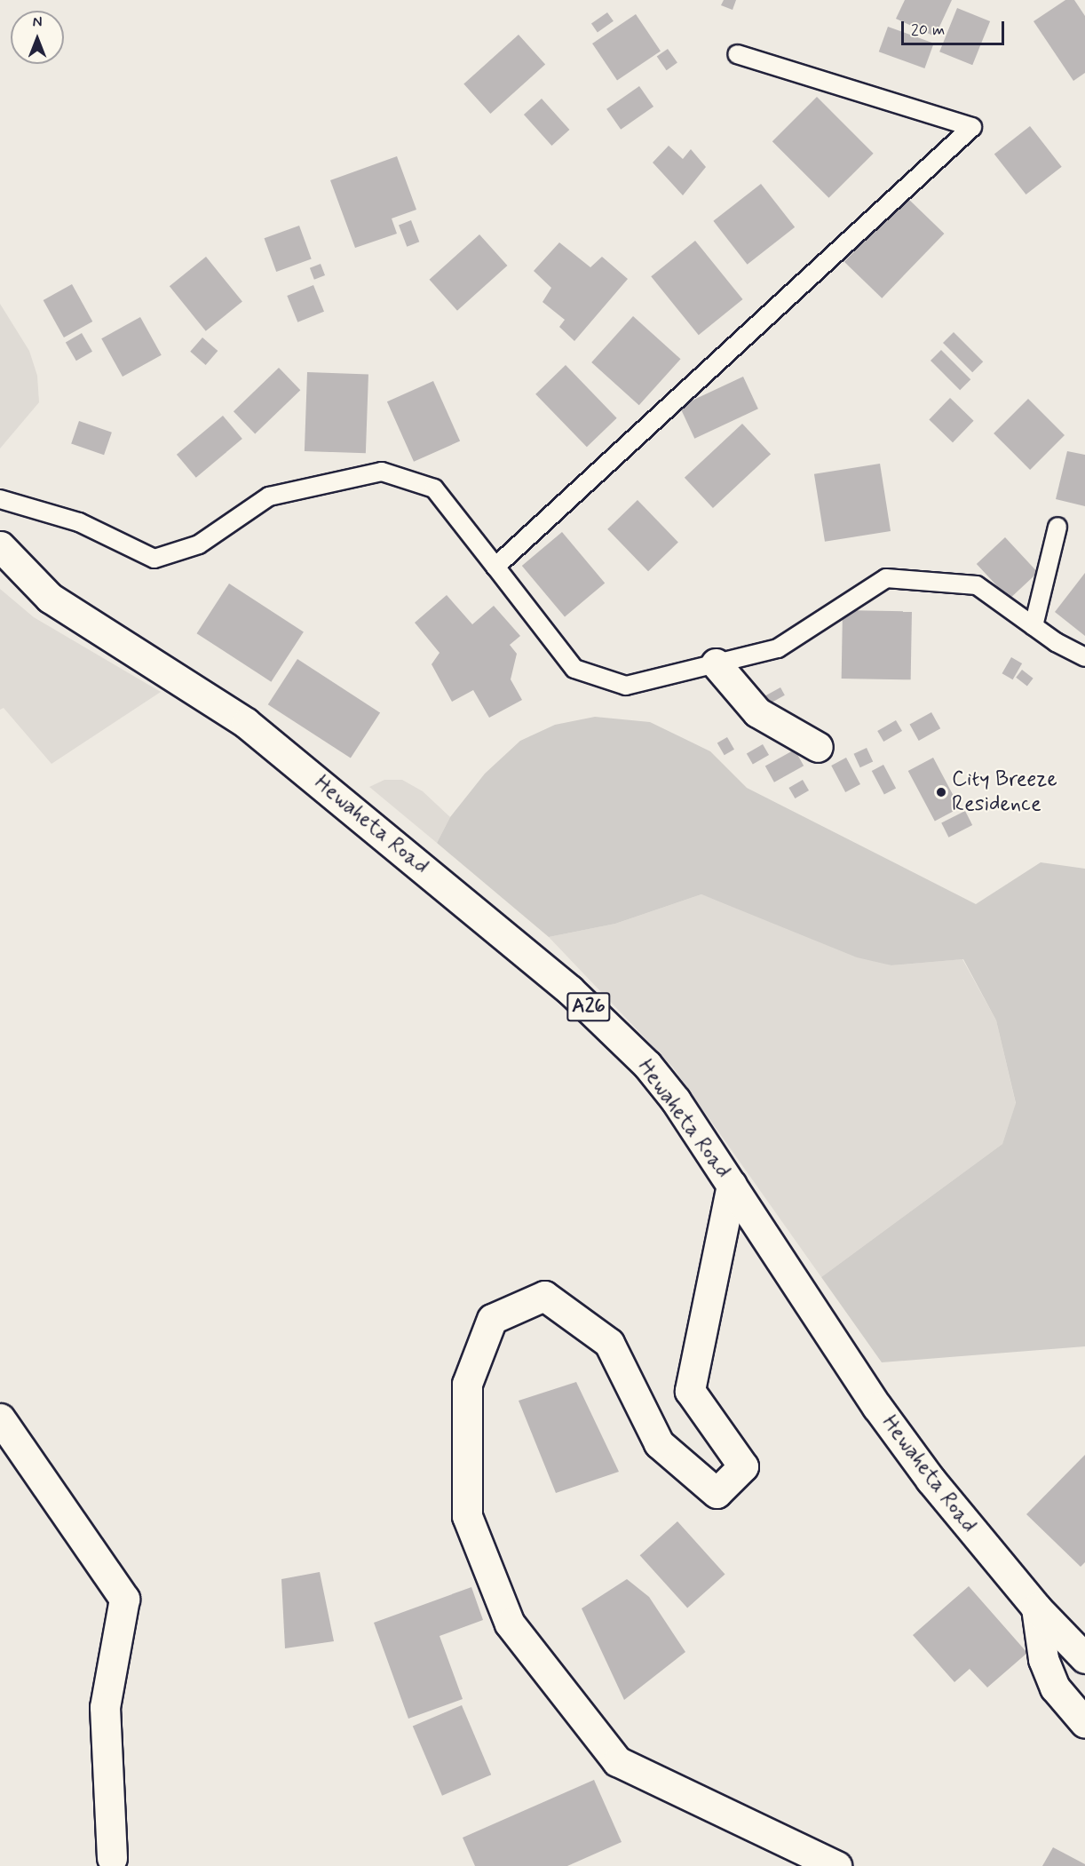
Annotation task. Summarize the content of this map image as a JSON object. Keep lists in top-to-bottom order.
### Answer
{
  "streets": {
    "main road": ["Hewaheta Road", "A26"]
  },
  "places": ["City Breeze Residence"],
  "scale_bar": "20 m",
  "north": "top"
}
